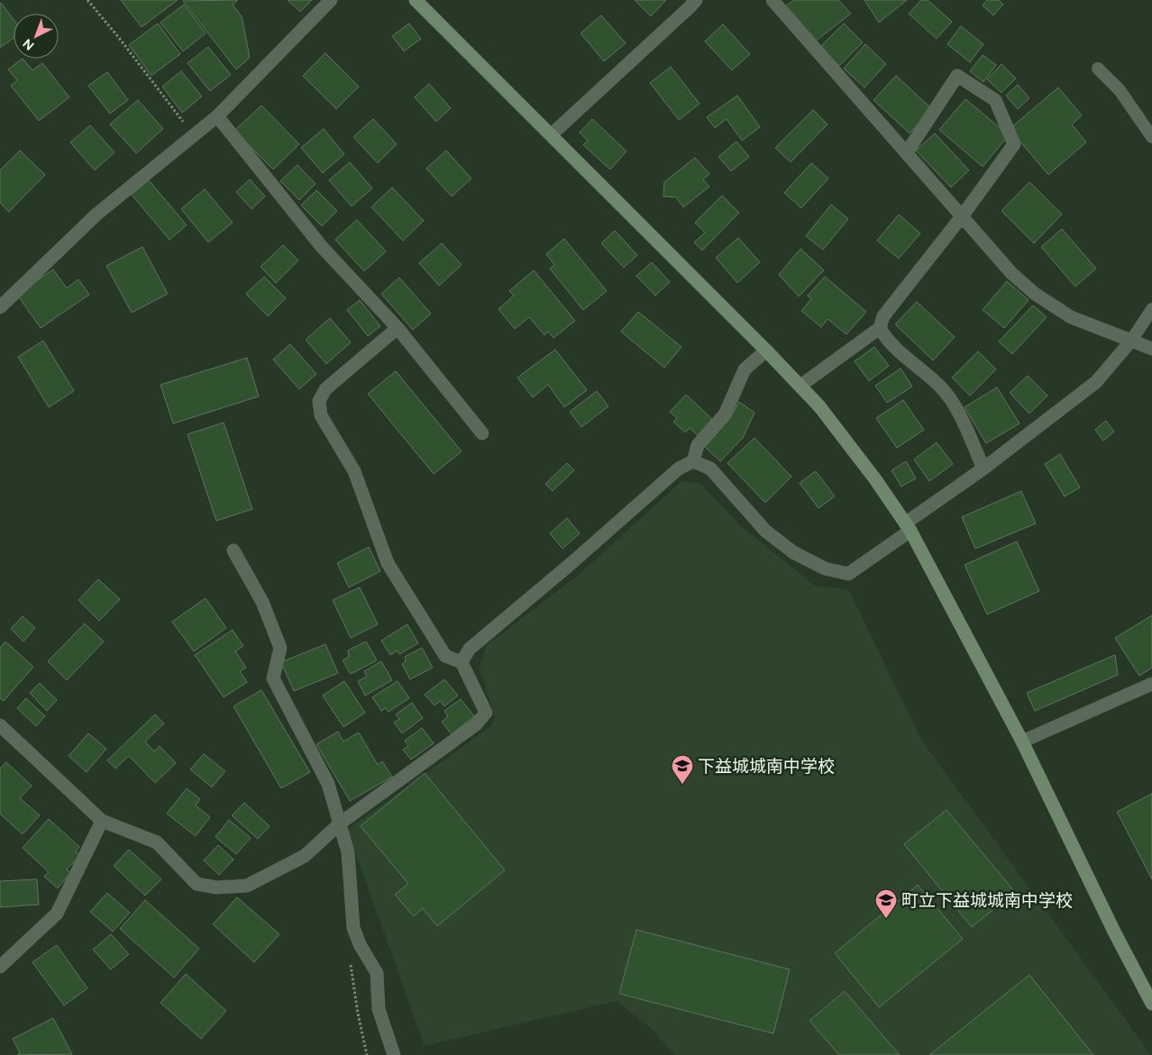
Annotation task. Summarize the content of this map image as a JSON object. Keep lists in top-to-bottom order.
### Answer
{
  "places": {
    "school or university": ["下益城城南中学校", "町立下益城城南中学校"]
  },
  "north": "bottom left"
}
